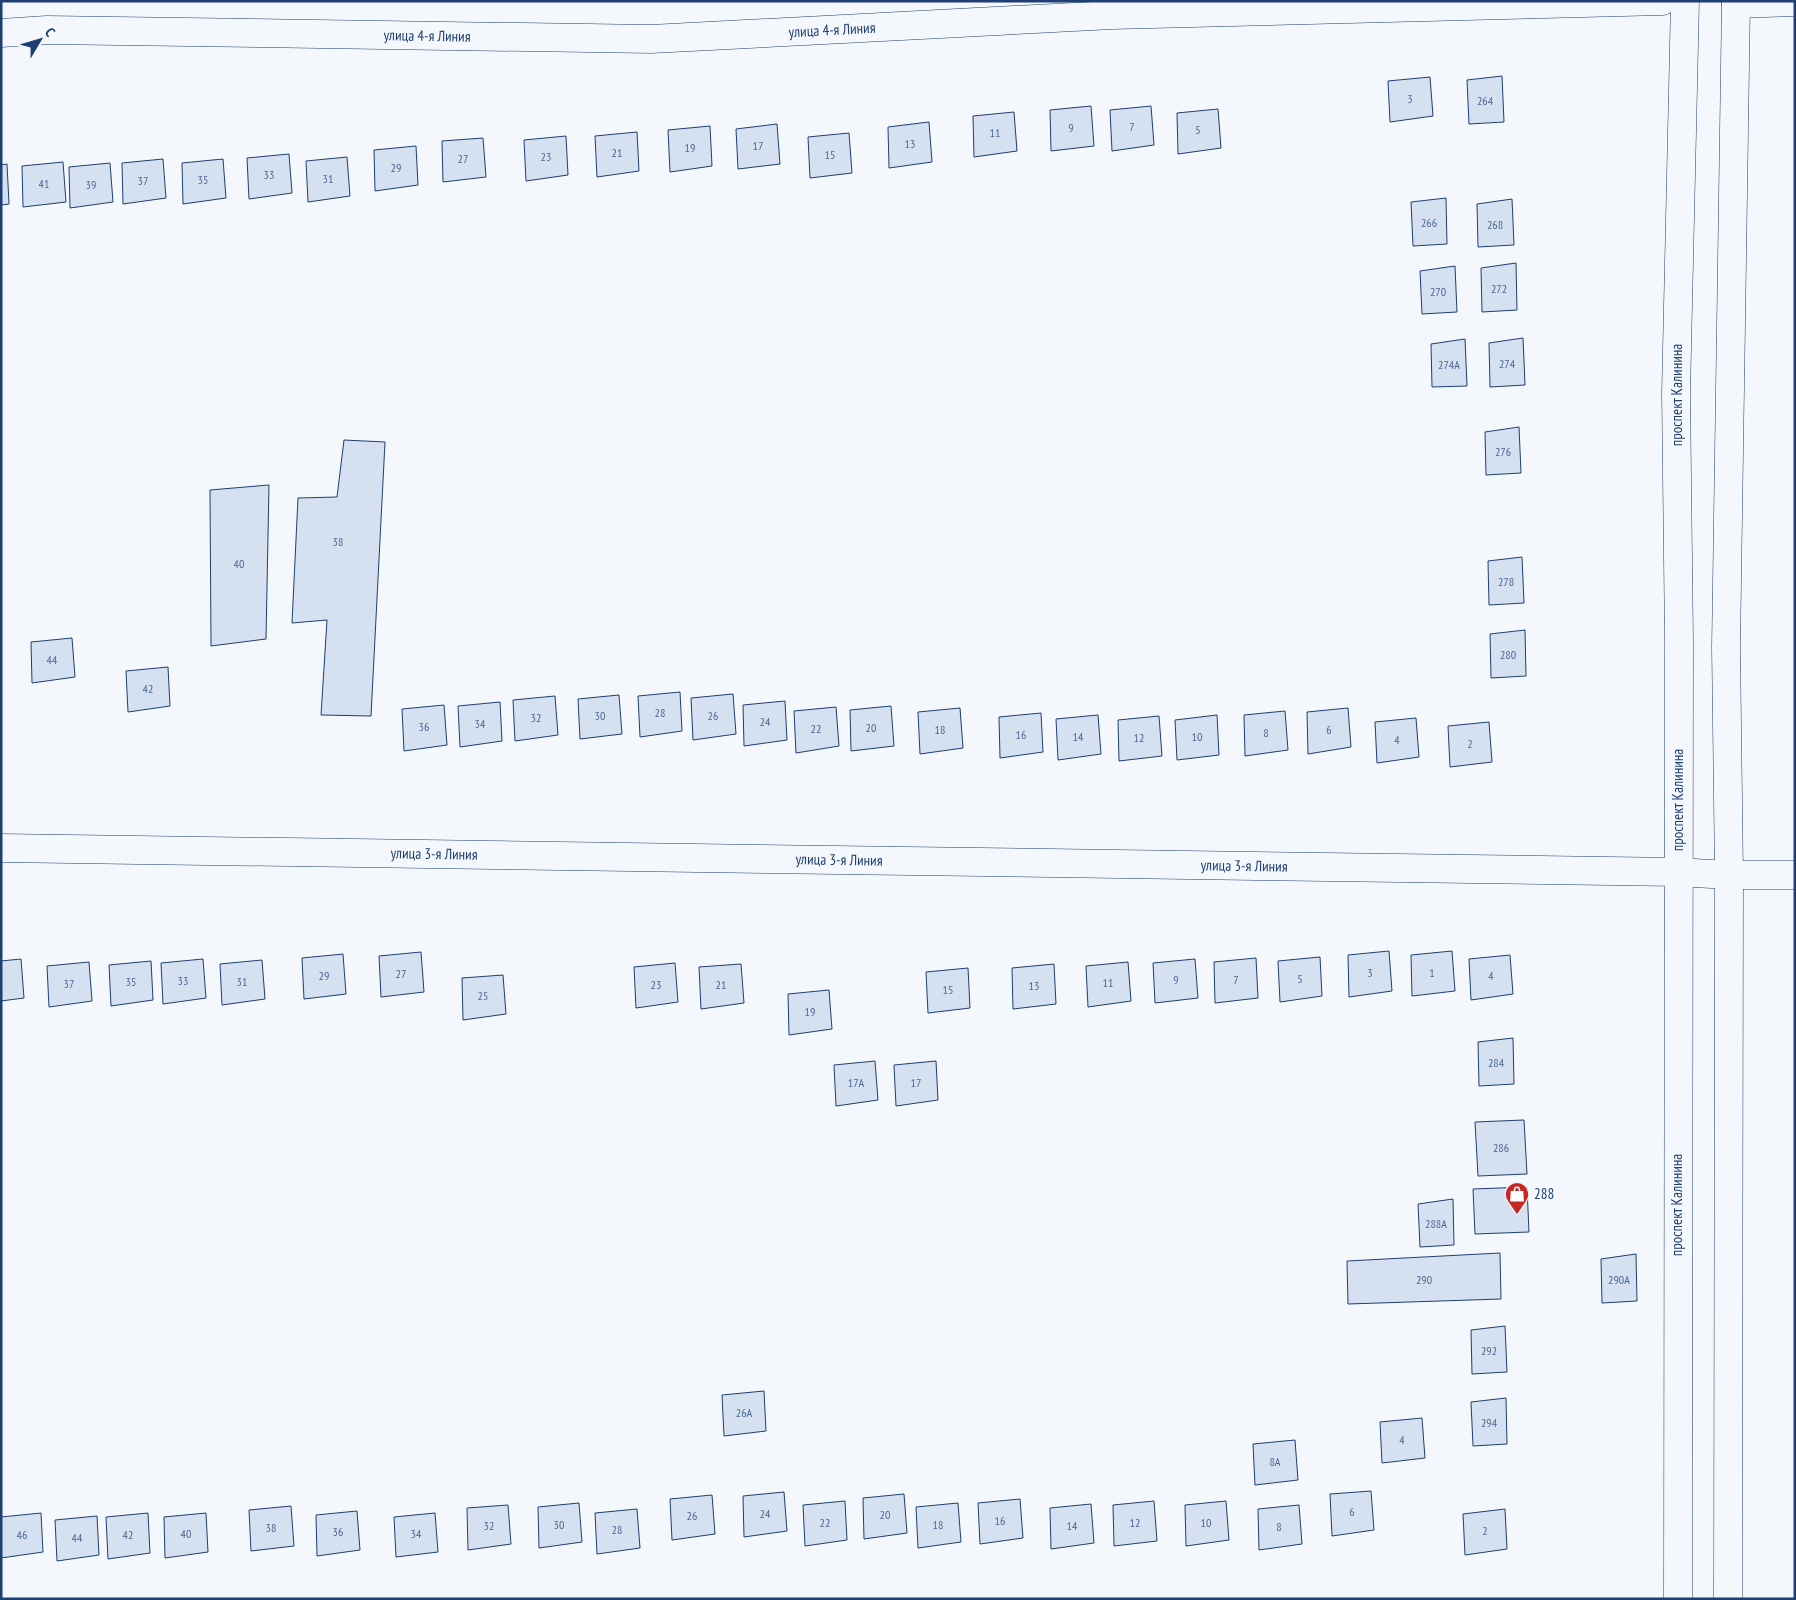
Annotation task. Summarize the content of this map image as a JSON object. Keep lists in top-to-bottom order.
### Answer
{
  "streets": {
    "street": ["улица 4-я Линия", "проспект Калинина", "улица 3-я Линия"]
  },
  "crossings": [
    ["проспект Калинина", "улица 3-я Линия"]
  ],
  "places": {
    "shop": ["288"]
  },
  "house_numbers": [
    "3",
    "264",
    "7",
    "9",
    "5",
    "11",
    "13",
    "17",
    "19",
    "21",
    "15",
    "23",
    "27",
    "29",
    "33",
    "31",
    "35",
    "37",
    "41",
    "39",
    "266",
    "268",
    "272",
    "270",
    "274",
    "274А",
    "276",
    "38",
    "40",
    "278",
    "280",
    "44",
    "42",
    "28",
    "30",
    "26",
    "32",
    "24",
    "34",
    "36",
    "20",
    "22",
    "18",
    "6",
    "8",
    "16",
    "14",
    "10",
    "12",
    "4",
    "2",
    "3",
    "1",
    "27",
    "29",
    "4",
    "5",
    "9",
    "7",
    "33",
    "35",
    "31",
    "11",
    "37",
    "23",
    "21",
    "13",
    "15",
    "25",
    "19",
    "284",
    "17А",
    "17",
    "286",
    "288А",
    "290",
    "290А",
    "292",
    "26А",
    "294",
    "4",
    "8А",
    "6",
    "24",
    "20",
    "26",
    "16",
    "22",
    "12",
    "10",
    "30",
    "18",
    "32",
    "14",
    "8",
    "38",
    "28",
    "2",
    "36",
    "40",
    "34",
    "46",
    "42",
    "44"
  ],
  "north": "top right"
}
